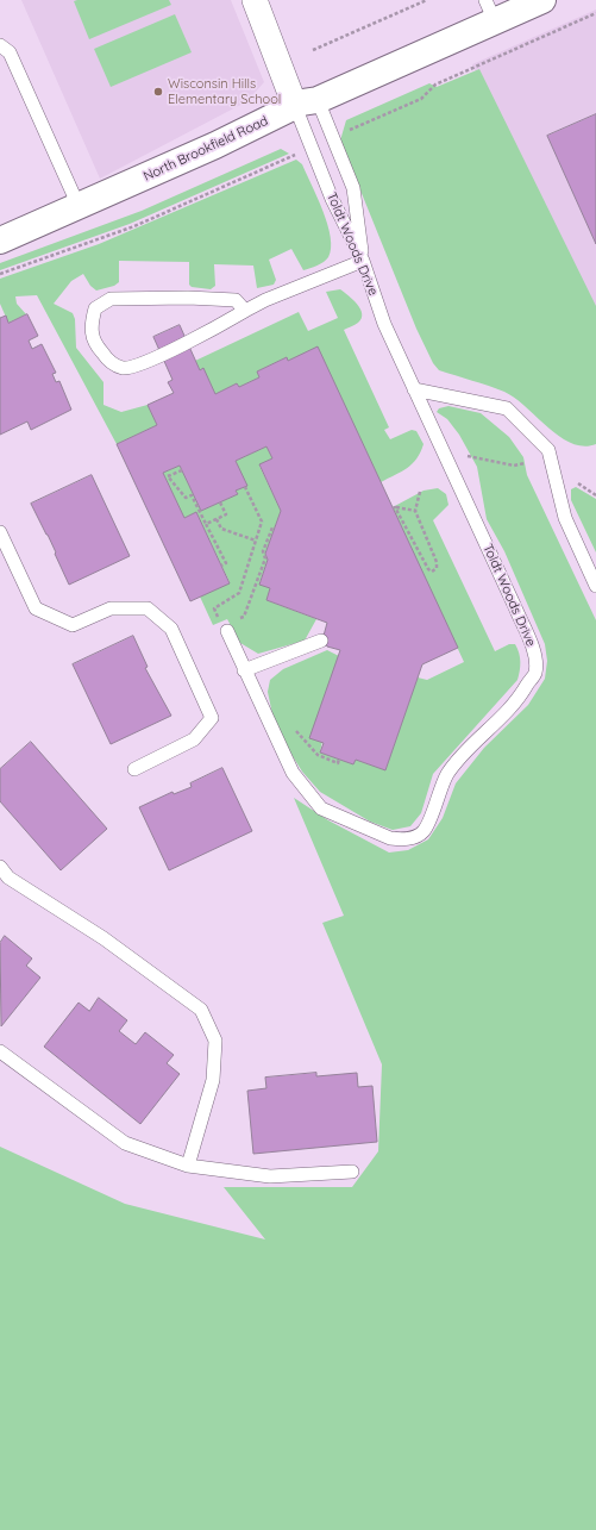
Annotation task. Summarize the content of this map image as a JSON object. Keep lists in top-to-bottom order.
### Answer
{
  "streets": {
    "street": ["North Brookfield Road"],
    "lane": ["Toldt Woods Drive"]
  },
  "crossings": [
    ["North Brookfield Road", "Toldt Woods Drive"]
  ],
  "places": ["Wisconsin Hills Elementary School"]
}
